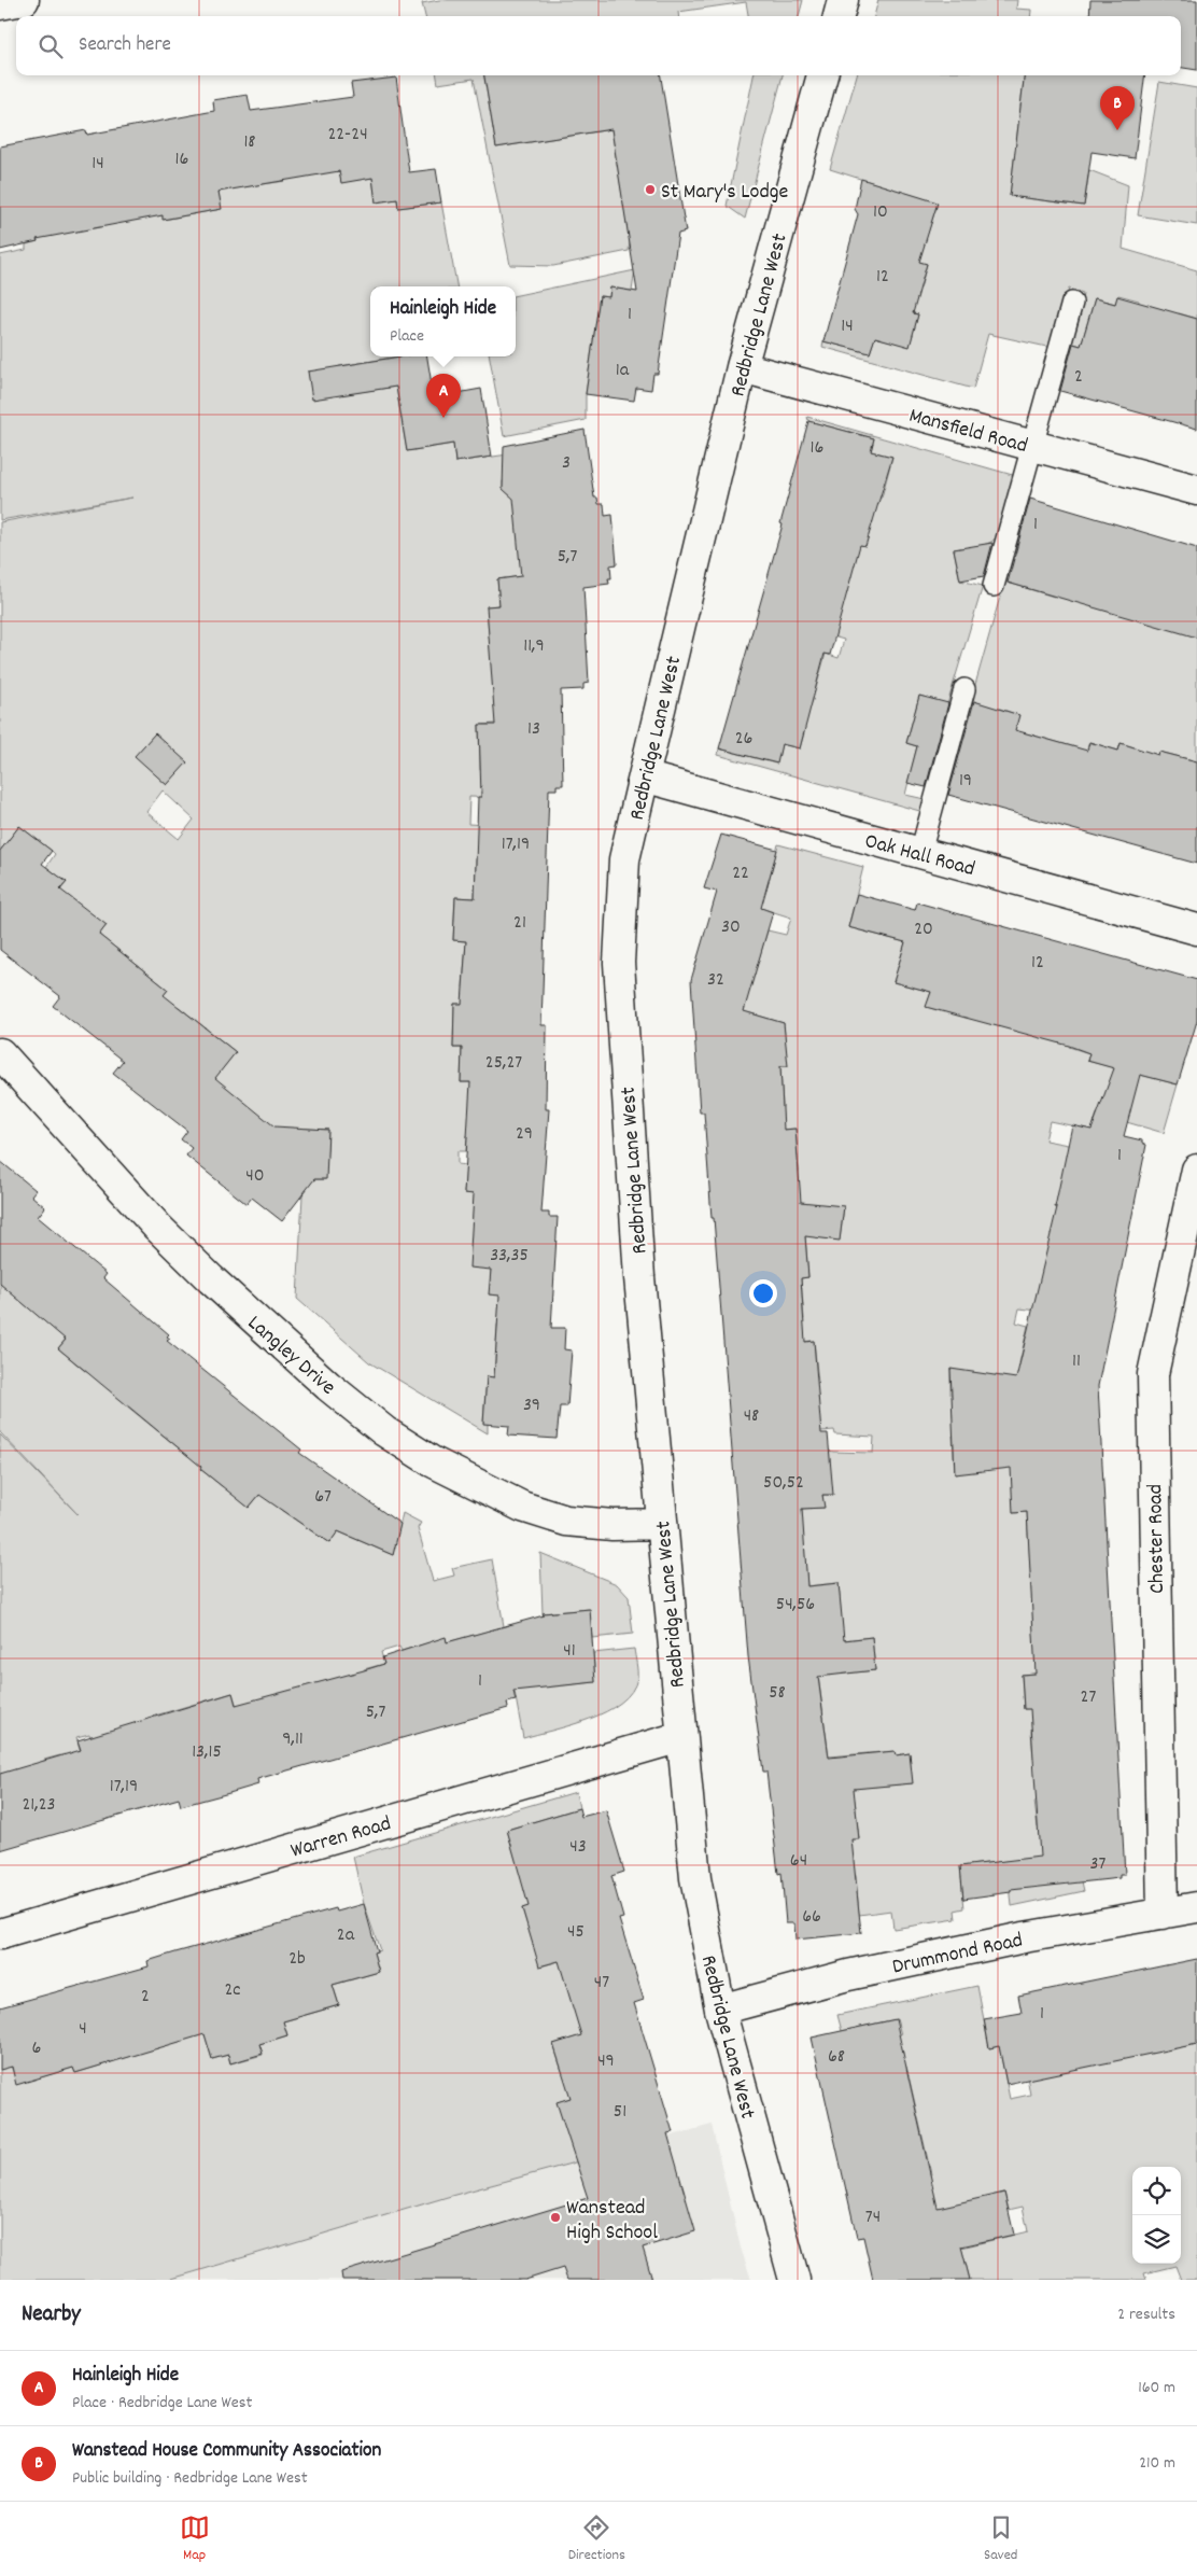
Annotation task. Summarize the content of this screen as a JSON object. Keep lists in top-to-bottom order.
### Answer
{
  "streets": {
    "street": [
      "Redbridge Lane West",
      "Mansfield Road",
      "Oak Hall Road",
      "Langley Drive",
      "Chester Road",
      "Warren Road",
      "Drummond Road"
    ]
  },
  "crossings": [
    ["Redbridge Lane West", "Mansfield Road"],
    ["Redbridge Lane West", "Oak Hall Road"],
    ["Redbridge Lane West", "Langley Drive"],
    ["Redbridge Lane West", "Warren Road"],
    ["Redbridge Lane West", "Drummond Road"],
    ["Chester Road", "Drummond Road"]
  ],
  "places": ["St Mary's Lodge", "Wanstead High School"],
  "house_numbers": [
    "22-24",
    "18",
    "16",
    "14",
    "10",
    "12",
    "1",
    "14",
    "1a",
    "2",
    "16",
    "3",
    "1",
    "5,7",
    "11,9",
    "13",
    "26",
    "19",
    "17,19",
    "22",
    "21",
    "30",
    "20",
    "12",
    "32",
    "25,27",
    "29",
    "1",
    "40",
    "33,35",
    "11",
    "39",
    "48",
    "50,52",
    "67",
    "54,56",
    "41",
    "1",
    "58",
    "27",
    "5,7",
    "9,11",
    "13,15",
    "17,19",
    "21,23",
    "43",
    "64",
    "37",
    "66",
    "45",
    "2a",
    "2b",
    "47",
    "2c",
    "2",
    "1",
    "4",
    "6",
    "68",
    "49",
    "51",
    "74"
  ],
  "page": {
    "search": "Search here",
    "pins": ["B", "A"],
    "popup": ["Hainleigh Hide", "Place"],
    "heading": ["Nearby", "2 results"],
    "list": [
      {
        "mark": "A",
        "name": "Hainleigh Hide",
        "note": "Place · Redbridge Lane West",
        "value": "160 m"
      },
      {
        "mark": "B",
        "name": "Wanstead House Community Association",
        "note": "Public building · Redbridge Lane West",
        "value": "210 m"
      }
    ],
    "nav": ["Map", "Directions", "Saved"]
  }
}
